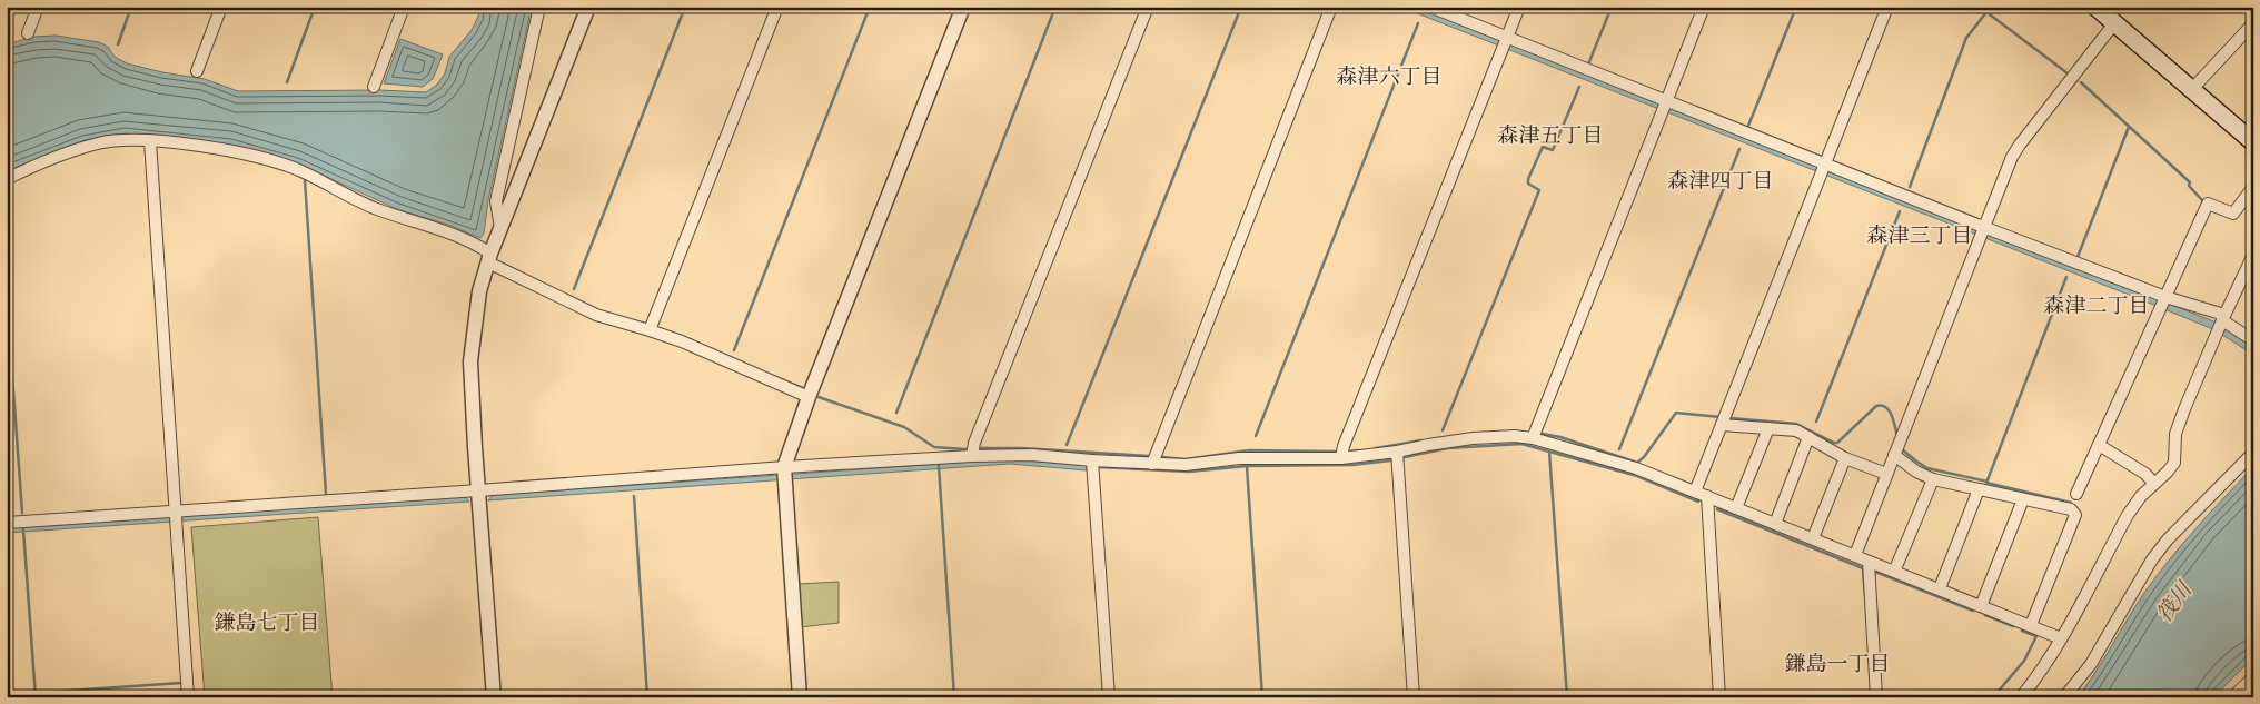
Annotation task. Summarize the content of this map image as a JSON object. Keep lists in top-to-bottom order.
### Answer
{
  "districts": [
    "森津六丁目",
    "森津五丁目",
    "森津四丁目",
    "森津三丁目",
    "森津二丁目",
    "鎌島七丁目",
    "鎌島一丁目"
  ],
  "water": ["筏川"]
}
